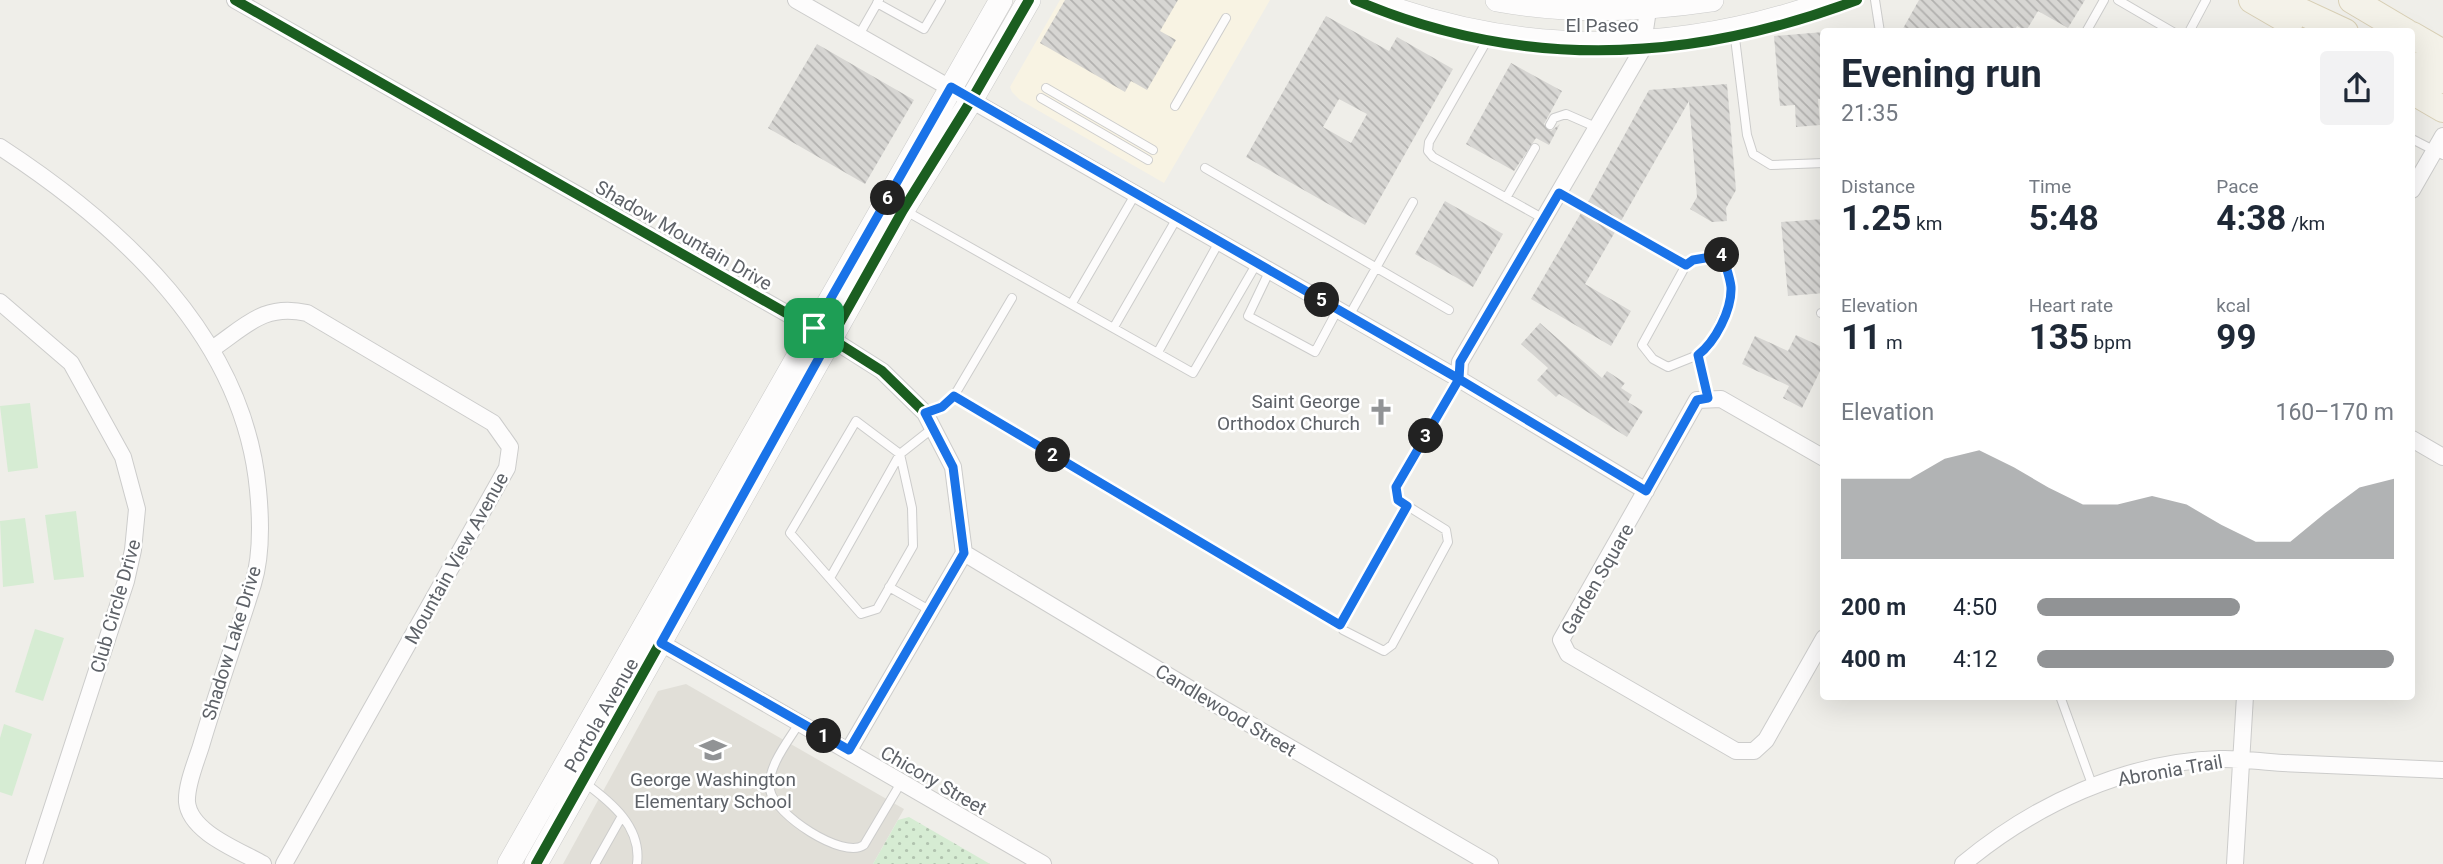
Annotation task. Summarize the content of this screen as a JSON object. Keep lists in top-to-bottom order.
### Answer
{
  "streets": {
    "street": [
      "El Paseo",
      "Shadow Mountain Drive",
      "Mountain View Avenue",
      "Garden Square",
      "Club Circle Drive",
      "Shadow Lake Drive",
      "Candlewood Street",
      "Portola Avenue",
      "Abronia Trail",
      "Chicory Street"
    ]
  },
  "crossings": [
    ["Shadow Mountain Drive", "Candlewood Street"],
    ["Shadow Mountain Drive", "Portola Avenue"],
    ["Mountain View Avenue", "Shadow Lake Drive"],
    ["Portola Avenue", "Chicory Street"]
  ],
  "places": {
    "church": ["Saint George Orthodox Church"],
    "school or university": ["George Washington Elementary School"]
  },
  "page": {
    "heading": ["Evening run", "21:35"],
    "stats": [
      ["Distance", "1.25 km"],
      ["Time", "5:48"],
      ["Pace", "4:38 /km"],
      ["Elevation", "11 m"],
      ["Heart rate", "135 bpm"],
      ["kcal", "99"]
    ],
    "pins": [
      "6",
      "4",
      "5",
      "3",
      "2",
      "1"
    ],
    "chart": ["Elevation", "160–170 m"],
    "list": [
      {
        "name": "200 m",
        "note": "4:50"
      },
      {
        "name": "400 m",
        "note": "4:12"
      }
    ]
  }
}
